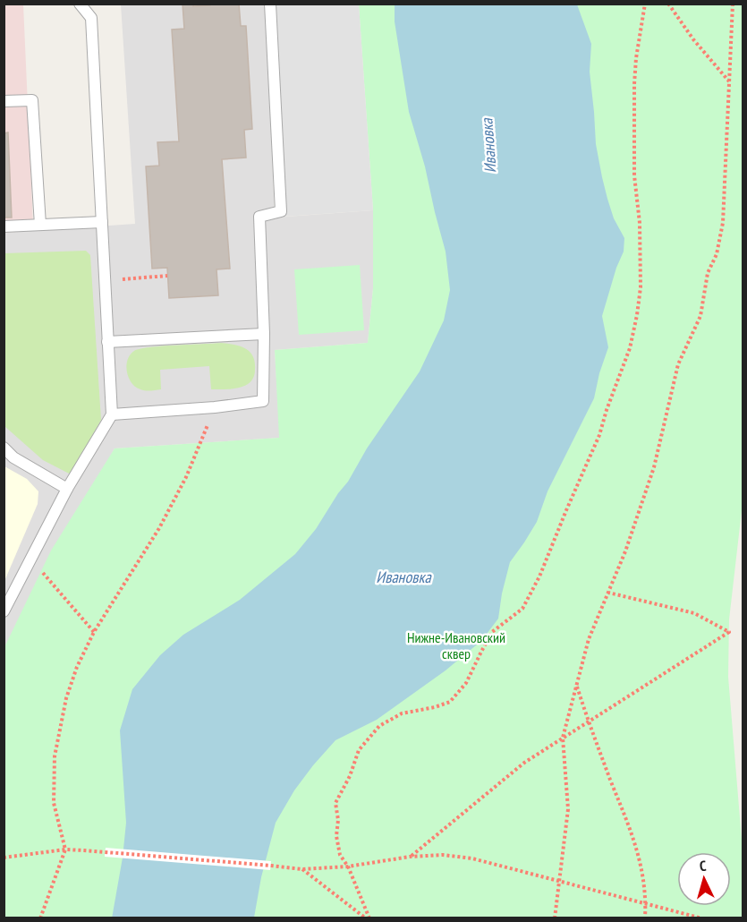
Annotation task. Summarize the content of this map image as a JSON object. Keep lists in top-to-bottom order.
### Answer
{
  "water": ["Ивановка"],
  "parks": ["Нижне-Ивановский сквер"],
  "north": "top"
}
